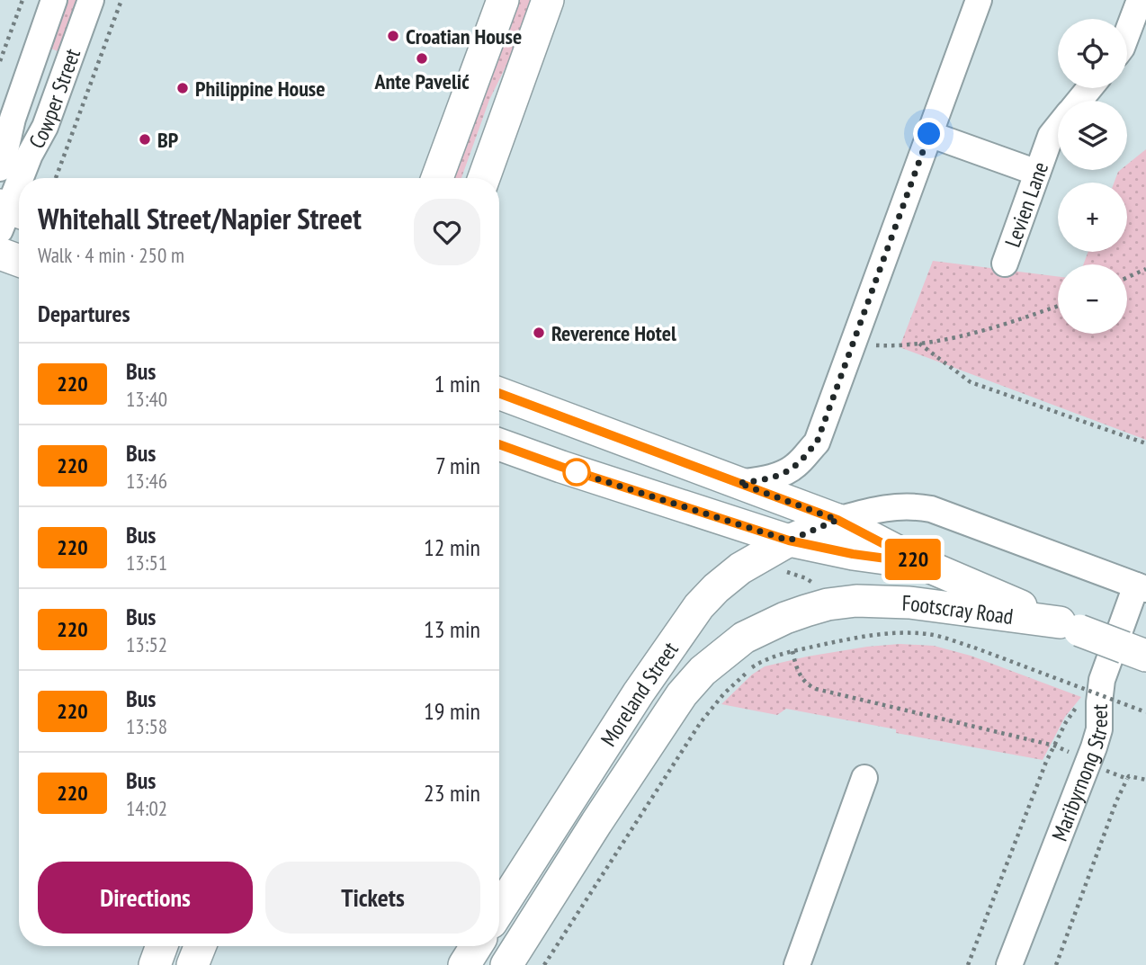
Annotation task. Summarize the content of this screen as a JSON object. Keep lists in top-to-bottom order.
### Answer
{
  "streets": {
    "main road": ["Footscray Road", "Moreland Street"],
    "street": ["Cowper Street", "Levien Lane", "Maribyrnong Street"]
  },
  "crossings": [
    ["Footscray Road", "Moreland Street"]
  ],
  "places": [
    "Croatian House",
    "Ante Pavelić",
    "Philippine House",
    "BP",
    "Reverence Hotel"
  ],
  "lines": ["bus line 220"],
  "page": {
    "on_map": "220",
    "map_buttons": ["+", "−"],
    "heading": [
      ["Whitehall Street/Napier Street", "Walk · 4 min · 250 m"],
      "Departures"
    ],
    "list": [
      {
        "mark": "220",
        "name": "Bus",
        "note": "13:40",
        "value": "1 min"
      },
      {
        "mark": "220",
        "name": "Bus",
        "note": "13:46",
        "value": "7 min"
      },
      {
        "mark": "220",
        "name": "Bus",
        "note": "13:51",
        "value": "12 min"
      },
      {
        "mark": "220",
        "name": "Bus",
        "note": "13:52",
        "value": "13 min"
      },
      {
        "mark": "220",
        "name": "Bus",
        "note": "13:58",
        "value": "19 min"
      },
      {
        "mark": "220",
        "name": "Bus",
        "note": "14:02",
        "value": "23 min"
      }
    ],
    "buttons": ["Directions", "Tickets"]
  }
}
